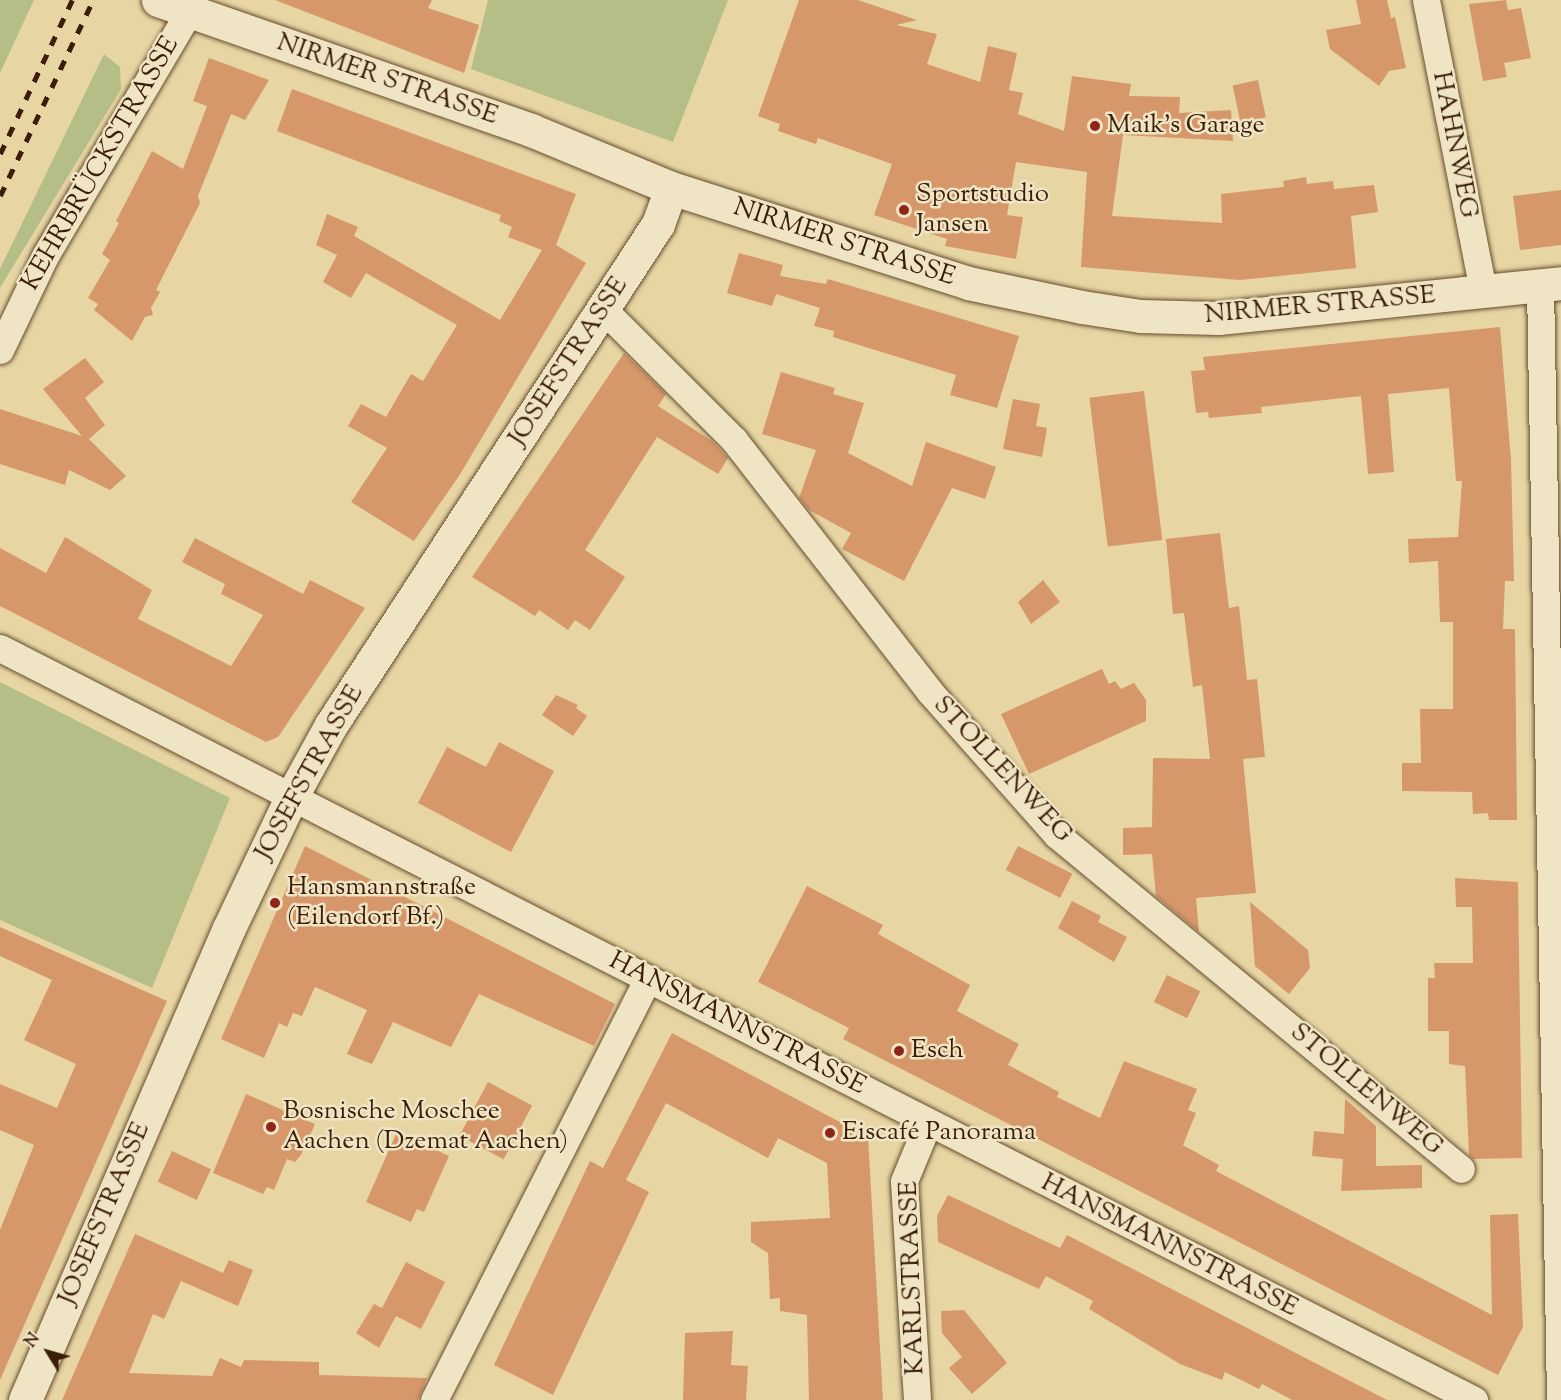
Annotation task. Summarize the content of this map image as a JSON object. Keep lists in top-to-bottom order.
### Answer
{
  "streets": {
    "street": [
      "NIRMER STRASSE",
      "HAHNWEG",
      "KEHRBRÜCKSTRASSE",
      "JOSEFSTRASSE",
      "STOLLENWEG",
      "HANSMANNSTRASSE",
      "KARLSTRASSE"
    ]
  },
  "crossings": [
    ["NIRMER STRASSE", "HAHNWEG"],
    ["NIRMER STRASSE", "KEHRBRÜCKSTRASSE"],
    ["NIRMER STRASSE", "JOSEFSTRASSE"],
    ["JOSEFSTRASSE", "STOLLENWEG"],
    ["JOSEFSTRASSE", "HANSMANNSTRASSE"],
    ["HANSMANNSTRASSE", "KARLSTRASSE"]
  ],
  "places": [
    "Maik's Garage",
    "Sportstudio Jansen",
    "Hansmannstraße (Eilendorf Bf.)",
    "Esch",
    "Bosnische Moschee Aachen (Dzemat Aachen)",
    "Eiscafé Panorama"
  ],
  "north": "top left"
}
